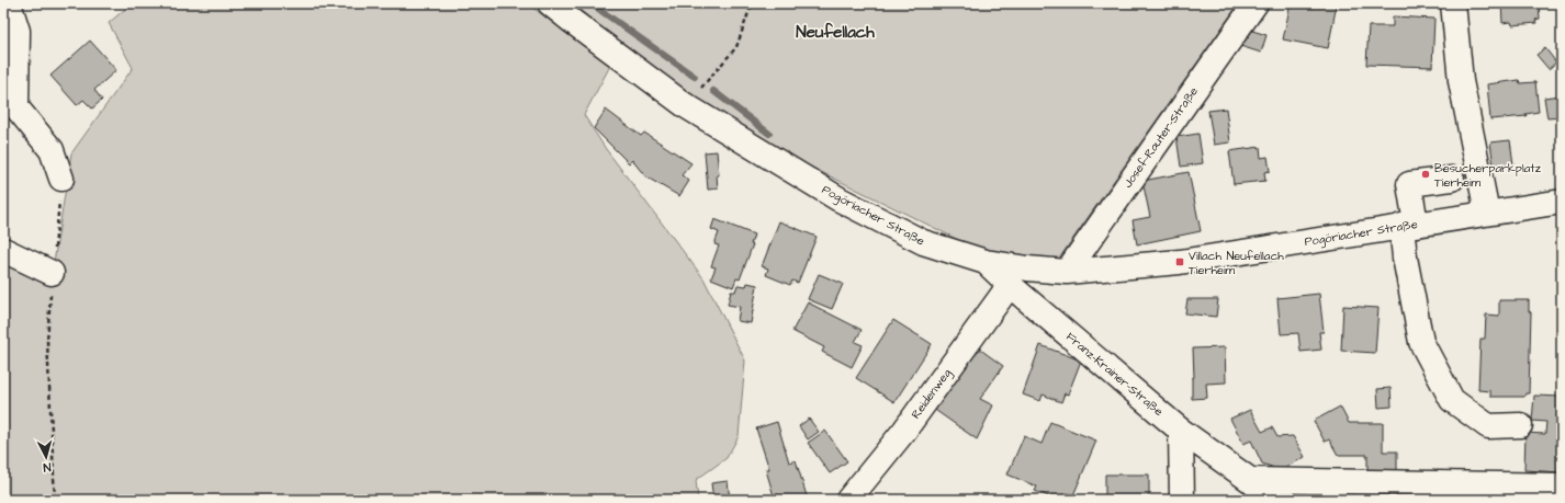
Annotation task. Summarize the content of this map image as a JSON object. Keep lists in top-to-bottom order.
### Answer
{
  "streets": {
    "street": [
      "Josef-Rauter-Straße",
      "Pogöriacher Straße",
      "Franz-Krainer-Straße",
      "Reidenweg"
    ]
  },
  "crossings": [
    ["Josef-Rauter-Straße", "Pogöriacher Straße"],
    ["Pogöriacher Straße", "Franz-Krainer-Straße"],
    ["Franz-Krainer-Straße", "Reidenweg"]
  ],
  "districts": ["Neufellach"],
  "places": {
    "other": ["Besucherparkplatz Tierheim"],
    "transit": ["Villach Neufellach Tierheim"]
  },
  "north": "bottom"
}
